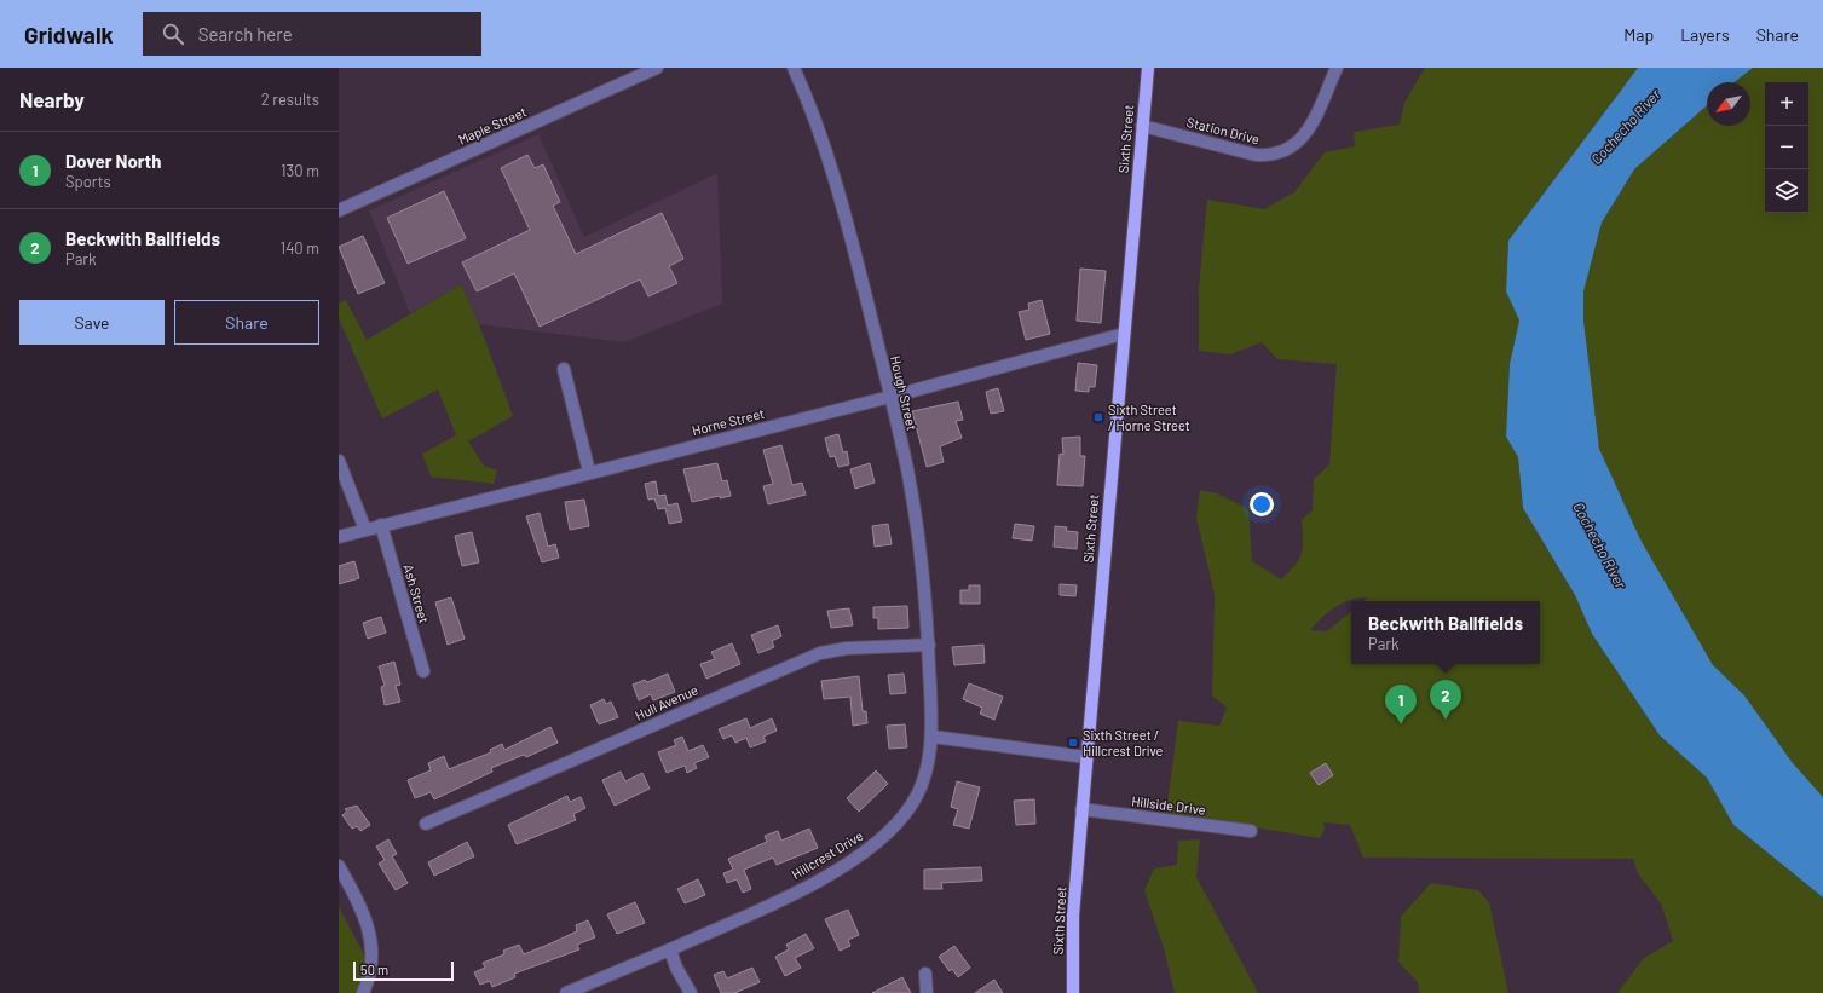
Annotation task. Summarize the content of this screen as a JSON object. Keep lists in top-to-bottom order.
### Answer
{
  "streets": {
    "main road": ["Sixth Street"],
    "street": [
      "Maple Street",
      "Station Drive",
      "Hough Street",
      "Horne Street",
      "Ash Street",
      "Hull Avenue",
      "Hillside Drive",
      "Hillcrest Drive"
    ]
  },
  "crossings": [
    ["Station Drive", "Sixth Street"],
    ["Sixth Street", "Horne Street"],
    ["Sixth Street", "Hillside Drive"],
    ["Hough Street", "Horne Street"],
    ["Hough Street", "Hull Avenue"],
    ["Hough Street", "Hillcrest Drive"],
    ["Horne Street", "Ash Street"]
  ],
  "water": ["Cochecho River"],
  "places": {
    "transit": ["Sixth Street / Horne Street", "Sixth Street / Hillcrest Drive"]
  },
  "scale_bar": "50 m",
  "north": "bottom left",
  "page": {
    "header": "Gridwalk",
    "search": "Search here",
    "nav": ["Map", "Layers", "Share"],
    "heading": ["Nearby", "2 results"],
    "map_buttons": ["+", "−"],
    "list": [
      {
        "mark": "1",
        "name": "Dover North",
        "note": "Sports",
        "value": "130 m"
      },
      {
        "mark": "2",
        "name": "Beckwith Ballfields",
        "note": "Park",
        "value": "140 m"
      }
    ],
    "buttons": ["Save", "Share"],
    "popup": ["Beckwith Ballfields", "Park"],
    "pins": ["2", "1"],
    "scale": "50 m"
  }
}
